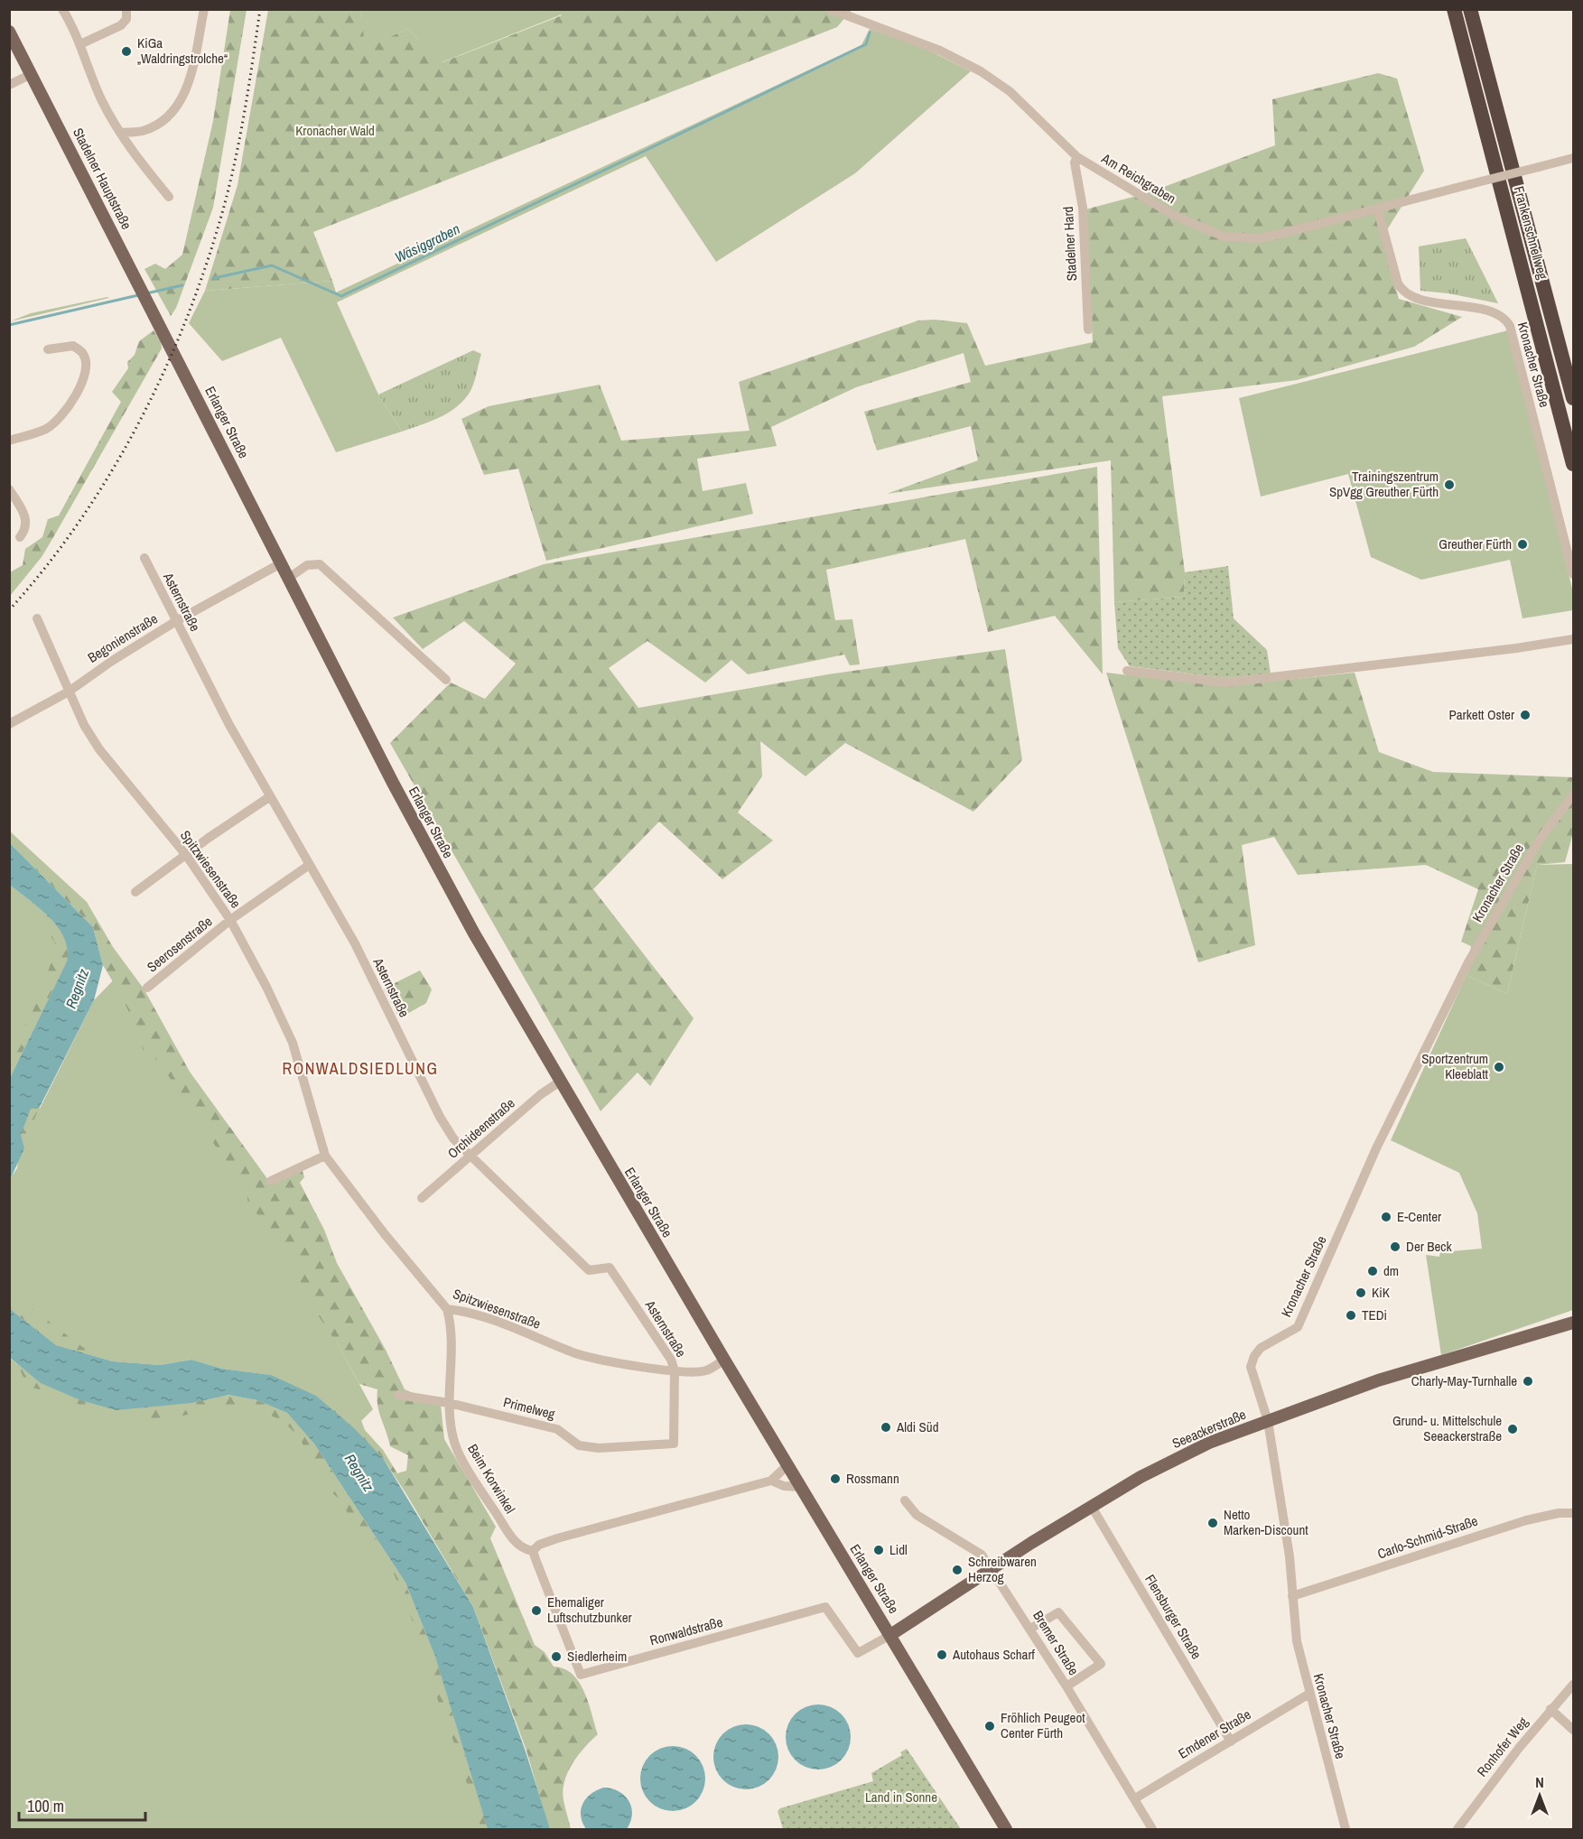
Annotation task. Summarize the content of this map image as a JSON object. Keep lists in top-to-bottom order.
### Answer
{
  "streets": {
    "highway": ["Frankenschnellweg"],
    "main road": ["Stadelner Hauptstraße", "Erlanger Straße", "Seeackerstraße"],
    "street": [
      "Am Reichgraben",
      "Stadelner Hard",
      "Kronacher Straße",
      "Asternstraße",
      "Begonienstraße",
      "Spitzwiesenstraße",
      "Seerosenstraße",
      "Orchideenstraße",
      "Primelweg",
      "Beim Korwinkel",
      "Carlo-Schmid-Straße",
      "Flensburger Straße",
      "Ronwaldstraße",
      "Bremer Straße",
      "Emdener Straße",
      "Ronhofer Weg"
    ]
  },
  "crossings": [
    ["Stadelner Hauptstraße", "Erlanger Straße"],
    ["Am Reichgraben", "Stadelner Hard"],
    ["Am Reichgraben", "Kronacher Straße"],
    ["Kronacher Straße", "Seeackerstraße"],
    ["Kronacher Straße", "Carlo-Schmid-Straße"],
    ["Kronacher Straße", "Emdener Straße"],
    ["Erlanger Straße", "Begonienstraße"],
    ["Erlanger Straße", "Spitzwiesenstraße"],
    ["Erlanger Straße", "Orchideenstraße"],
    ["Erlanger Straße", "Seeackerstraße"],
    ["Erlanger Straße", "Ronwaldstraße"],
    ["Asternstraße", "Begonienstraße"],
    ["Asternstraße", "Spitzwiesenstraße"],
    ["Asternstraße", "Seerosenstraße"],
    ["Asternstraße", "Orchideenstraße"],
    ["Asternstraße", "Primelweg"],
    ["Begonienstraße", "Spitzwiesenstraße"],
    ["Spitzwiesenstraße", "Seerosenstraße"],
    ["Spitzwiesenstraße", "Primelweg"],
    ["Spitzwiesenstraße", "Beim Korwinkel"],
    ["Primelweg", "Beim Korwinkel"],
    ["Seeackerstraße", "Flensburger Straße"],
    ["Seeackerstraße", "Ronwaldstraße"],
    ["Seeackerstraße", "Bremer Straße"],
    ["Beim Korwinkel", "Ronwaldstraße"],
    ["Flensburger Straße", "Emdener Straße"],
    ["Bremer Straße", "Emdener Straße"]
  ],
  "districts": ["RONWALDSIEDLUNG"],
  "water": ["Wäsiggraben", "Regnitz"],
  "parks": ["Kronacher Wald", "Land in Sonne"],
  "places": [
    "KiGa „Waldringstrolche“",
    "Trainingszentrum SpVgg Greuther Fürth",
    "Greuther Fürth",
    "Parkett Oster",
    "Sportzentrum Kleeblatt",
    "E-Center",
    "Der Beck",
    "dm",
    "KiK",
    "TEDi",
    "Charly-May-Turnhalle",
    "Aldi Süd",
    "Grund- u. Mittelschule Seeackerstraße",
    "Rossmann",
    "Netto Marken-Discount",
    "Lidl",
    "Schreibwaren Herzog",
    "Ehemaliger Luftschutzbunker",
    "Autohaus Scharf",
    "Siedlerheim",
    "Fröhlich Peugeot Center Fürth"
  ],
  "scale_bar": "100 m",
  "north": "top"
}
